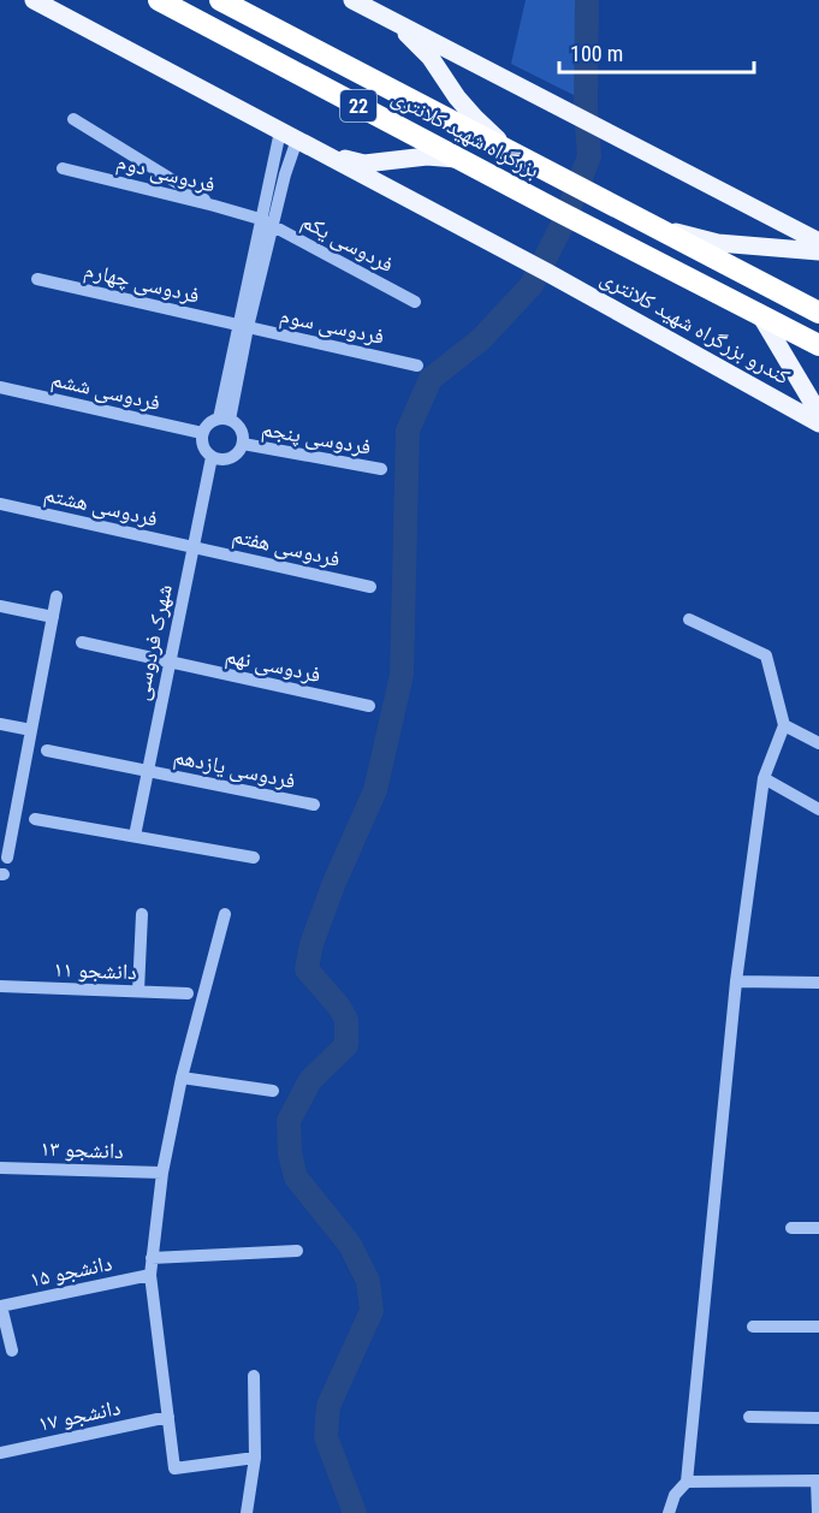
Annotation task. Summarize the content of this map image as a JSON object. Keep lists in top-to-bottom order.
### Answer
{
  "streets": {
    "highway": ["22", "بزرگراه شهید کلانتری"],
    "main road": ["کندرو بزرگراه شهید کلانتری"],
    "street": [
      "فردوسی دوم",
      "فردوسی یکم",
      "فردوسی چهارم",
      "فردوسی سوم",
      "فردوسی ششم",
      "فردوسی پنجم",
      "فردوسی هشتم",
      "فردوسی هفتم",
      "شهرک فردوسی",
      "فردوسی نهم",
      "فردوسی یازدهم",
      "دانشجو ۱۱",
      "دانشجو ۱۳",
      "دانشجو ۱۵",
      "دانشجو ۱۷"
    ]
  },
  "crossings": [
    ["22", "بزرگراه شهید کلانتری"],
    ["فردوسی دوم", "فردوسی یکم"],
    ["فردوسی چهارم", "فردوسی سوم"],
    ["فردوسی ششم", "فردوسی پنجم"],
    ["فردوسی ششم", "شهرک فردوسی"],
    ["فردوسی پنجم", "شهرک فردوسی"],
    ["فردوسی هشتم", "فردوسی هفتم"],
    ["فردوسی هشتم", "شهرک فردوسی"],
    ["فردوسی هفتم", "شهرک فردوسی"],
    ["شهرک فردوسی", "فردوسی نهم"],
    ["شهرک فردوسی", "فردوسی یازدهم"]
  ],
  "scale_bar": "100 m"
}
